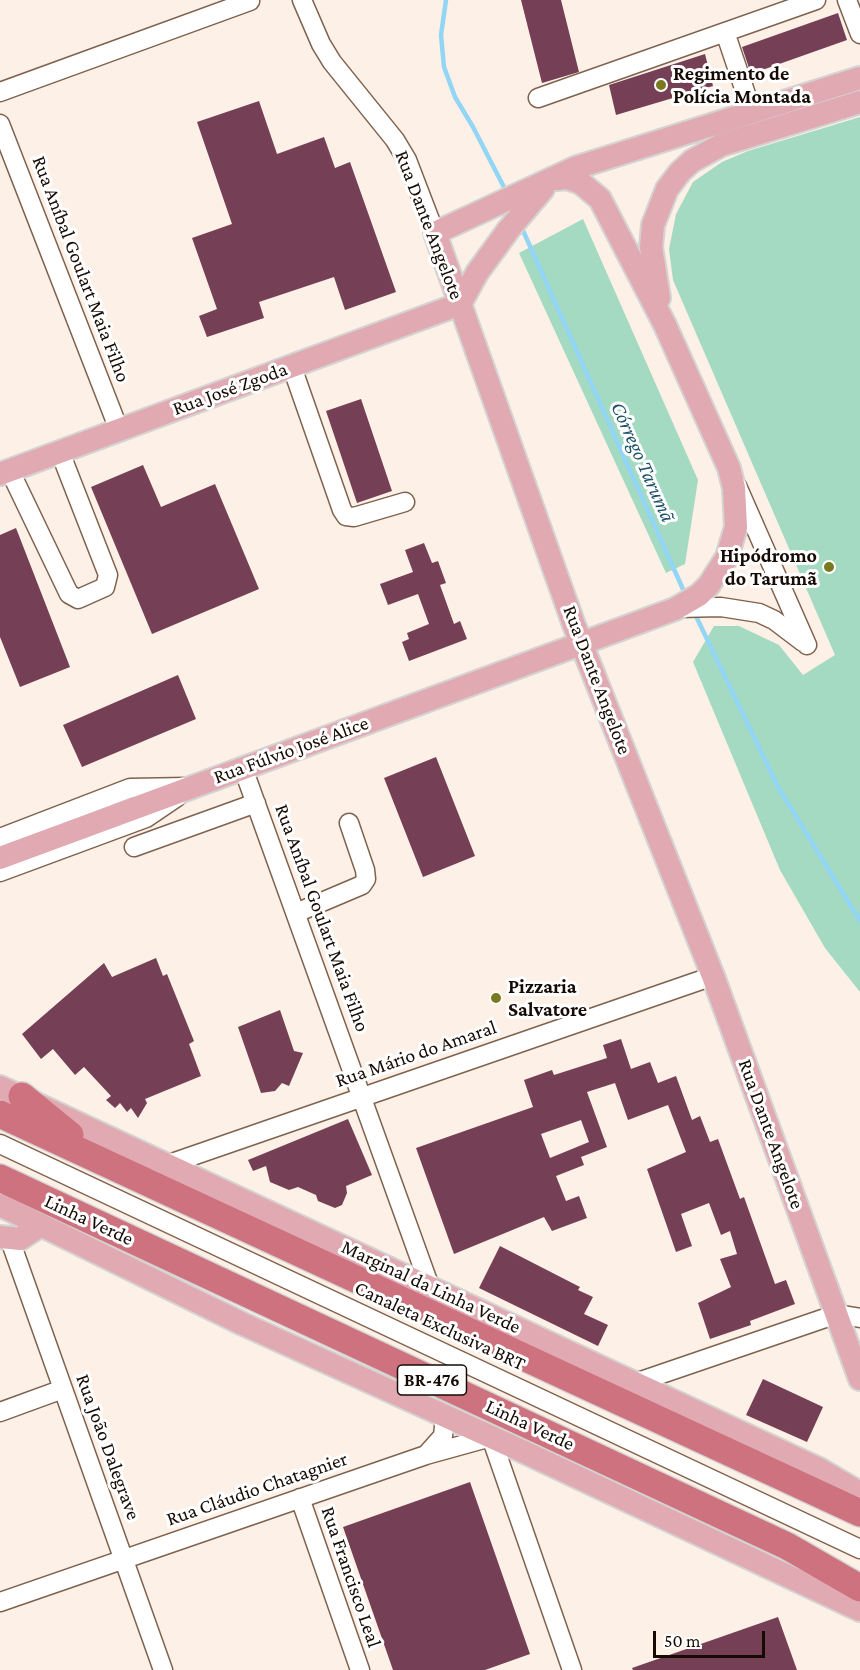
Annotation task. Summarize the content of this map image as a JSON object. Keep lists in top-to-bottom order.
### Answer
{
  "streets": {
    "highway": ["Linha Verde", "BR-476"],
    "main road": [
      "Rua Dante Angelote",
      "Rua José Zgoda",
      "Rua Fúlvio José Alice",
      "Marginal da Linha Verde"
    ],
    "street": [
      "Rua Aníbal Goulart Maia Filho",
      "Rua Mário do Amaral",
      "Canaleta Exclusiva BRT",
      "Rua João Dalegrave",
      "Rua Cláudio Chatagnier",
      "Rua Francisco Leal"
    ]
  },
  "crossings": [
    ["Rua Dante Angelote", "Rua José Zgoda"],
    ["Rua Dante Angelote", "Rua Fúlvio José Alice"],
    ["Rua Dante Angelote", "Rua Mário do Amaral"],
    ["Rua Aníbal Goulart Maia Filho", "Rua José Zgoda"],
    ["Rua Aníbal Goulart Maia Filho", "Rua Fúlvio José Alice"],
    ["Rua Aníbal Goulart Maia Filho", "Rua Mário do Amaral"],
    ["Rua Aníbal Goulart Maia Filho", "Marginal da Linha Verde"],
    ["Rua Mário do Amaral", "Marginal da Linha Verde"],
    ["Rua João Dalegrave", "Rua Cláudio Chatagnier"],
    ["Rua Cláudio Chatagnier", "Rua Francisco Leal"]
  ],
  "water": ["Córrego Tarumã"],
  "places": ["Regimento de Polícia Montada", "Hipódromo do Tarumã", "Pizzaria Salvatore"],
  "scale_bar": "50 m"
}
